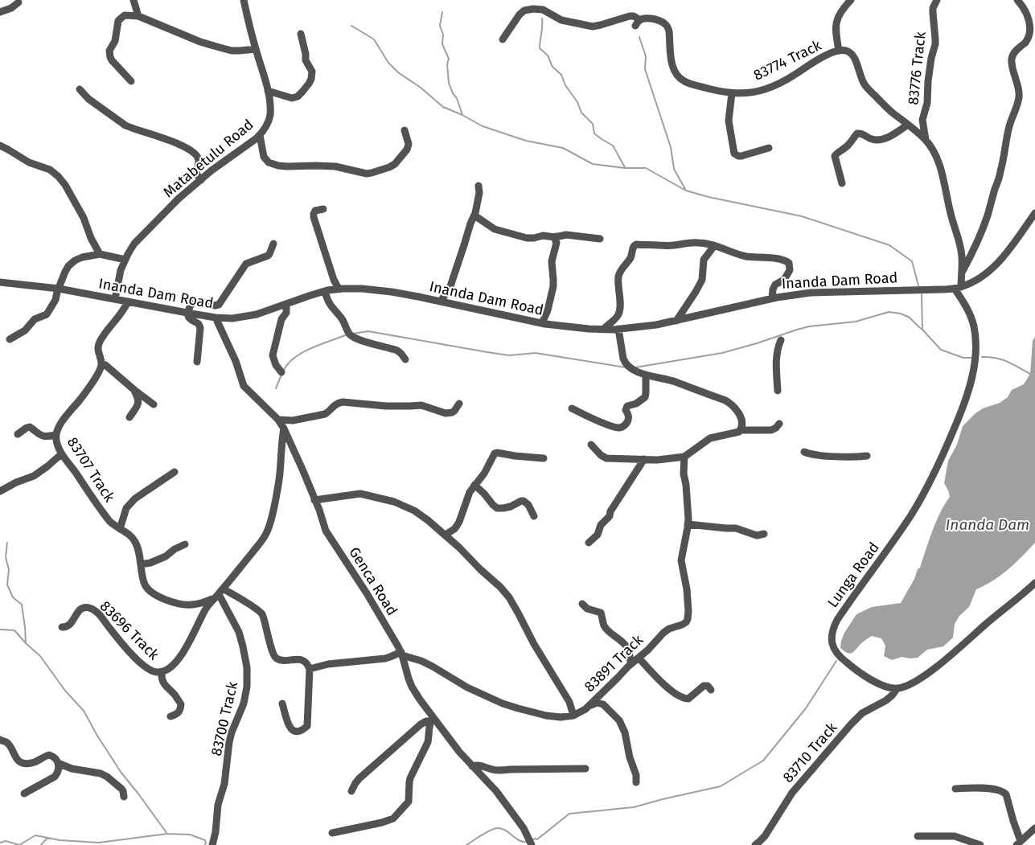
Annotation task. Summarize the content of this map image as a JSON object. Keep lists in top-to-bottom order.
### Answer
{
  "streets": {
    "street": [
      "83774 Track",
      "83776 Track",
      "Matabetulu Road",
      "Inanda Dam Road",
      "83707 Track",
      "Lunga Road",
      "Genca Road",
      "83696 Track",
      "83891 Track",
      "83700 Track",
      "83710 Track"
    ]
  },
  "crossings": [
    ["83774 Track", "83776 Track"],
    ["83774 Track", "Inanda Dam Road"],
    ["83774 Track", "Lunga Road"],
    ["Matabetulu Road", "Inanda Dam Road"],
    ["Inanda Dam Road", "Lunga Road"],
    ["Inanda Dam Road", "Genca Road"],
    ["83707 Track", "83696 Track"],
    ["Lunga Road", "83710 Track"],
    ["Genca Road", "83891 Track"],
    ["83696 Track", "83700 Track"]
  ],
  "water": ["Inanda Dam"]
}
